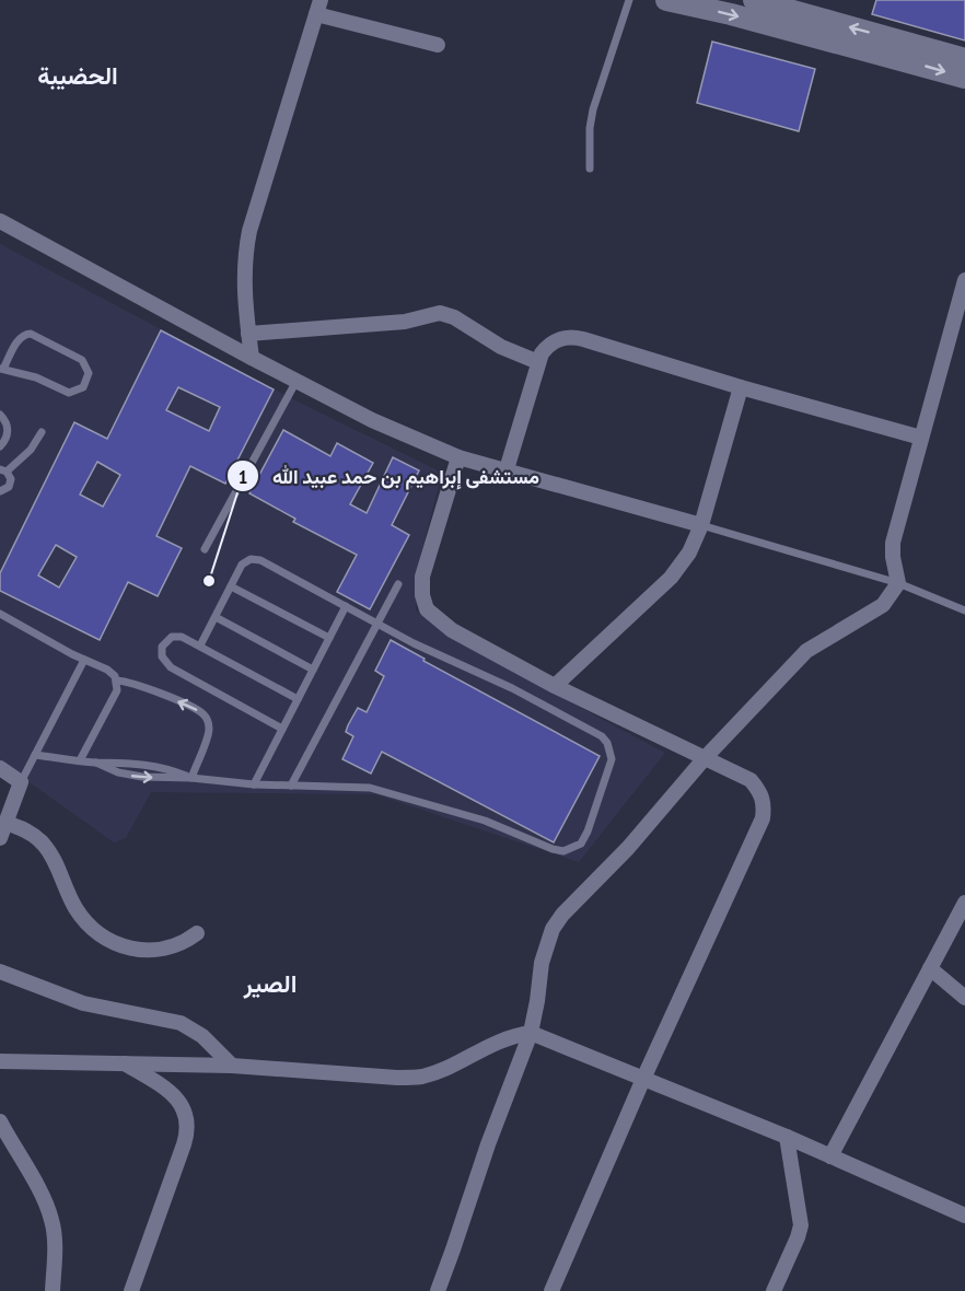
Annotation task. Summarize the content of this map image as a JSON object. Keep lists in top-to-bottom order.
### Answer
{
  "districts": ["الحضيبة", "الصير"],
  "places": ["مستشفى إبراهيم بن حمد عبيد الله"]
}
